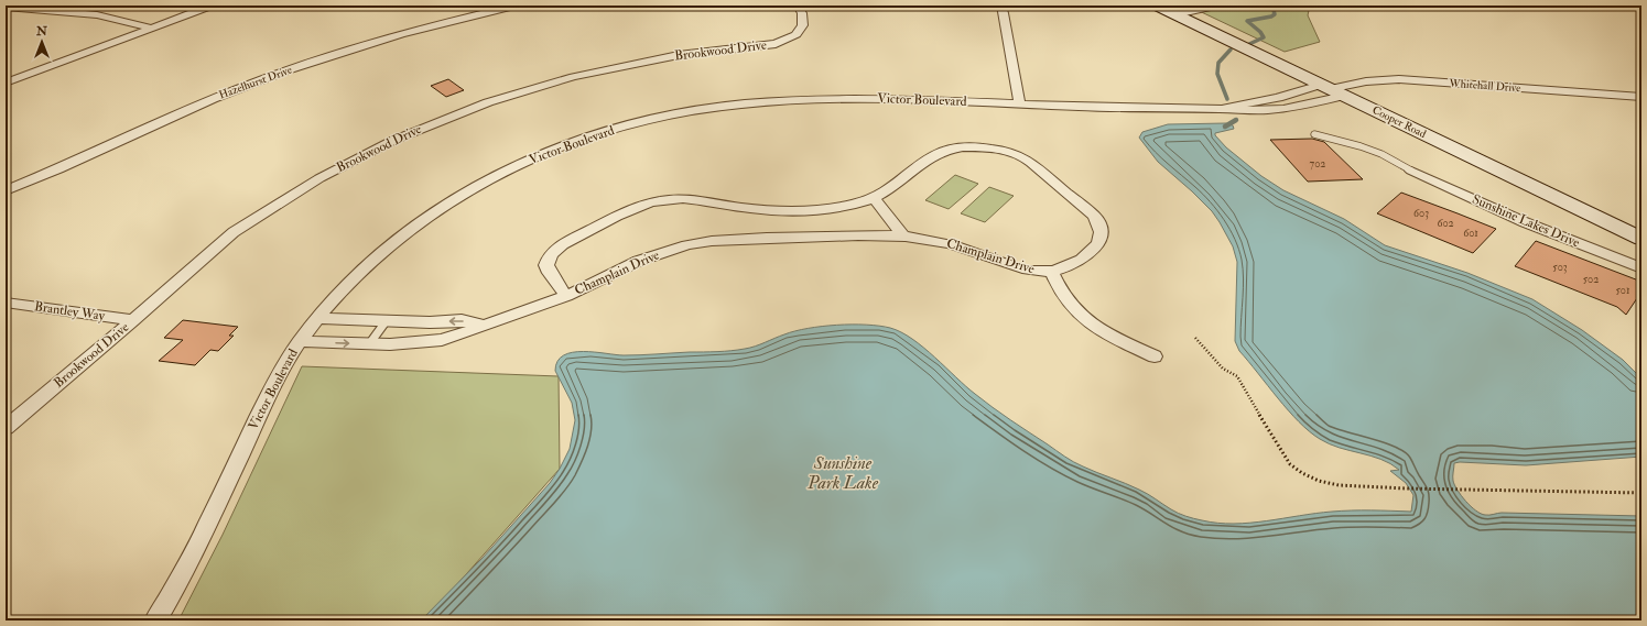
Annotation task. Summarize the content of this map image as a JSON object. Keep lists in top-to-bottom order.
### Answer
{
  "streets": {
    "street": [
      "Brookwood Drive",
      "Hazelhurst Drive",
      "Whitehall Drive",
      "Victor Boulevard",
      "Cooper Road",
      "Sunshine Lakes Drive",
      "Champlain Drive",
      "Brantley Way"
    ]
  },
  "crossings": [
    ["Brookwood Drive", "Brantley Way"],
    ["Whitehall Drive", "Victor Boulevard"],
    ["Whitehall Drive", "Cooper Road"],
    ["Victor Boulevard", "Cooper Road"],
    ["Victor Boulevard", "Champlain Drive"]
  ],
  "water": ["Sunshine Park Lake"],
  "house_numbers": [
    "702",
    "603",
    "602",
    "601",
    "503",
    "502",
    "501"
  ],
  "north": "top"
}
